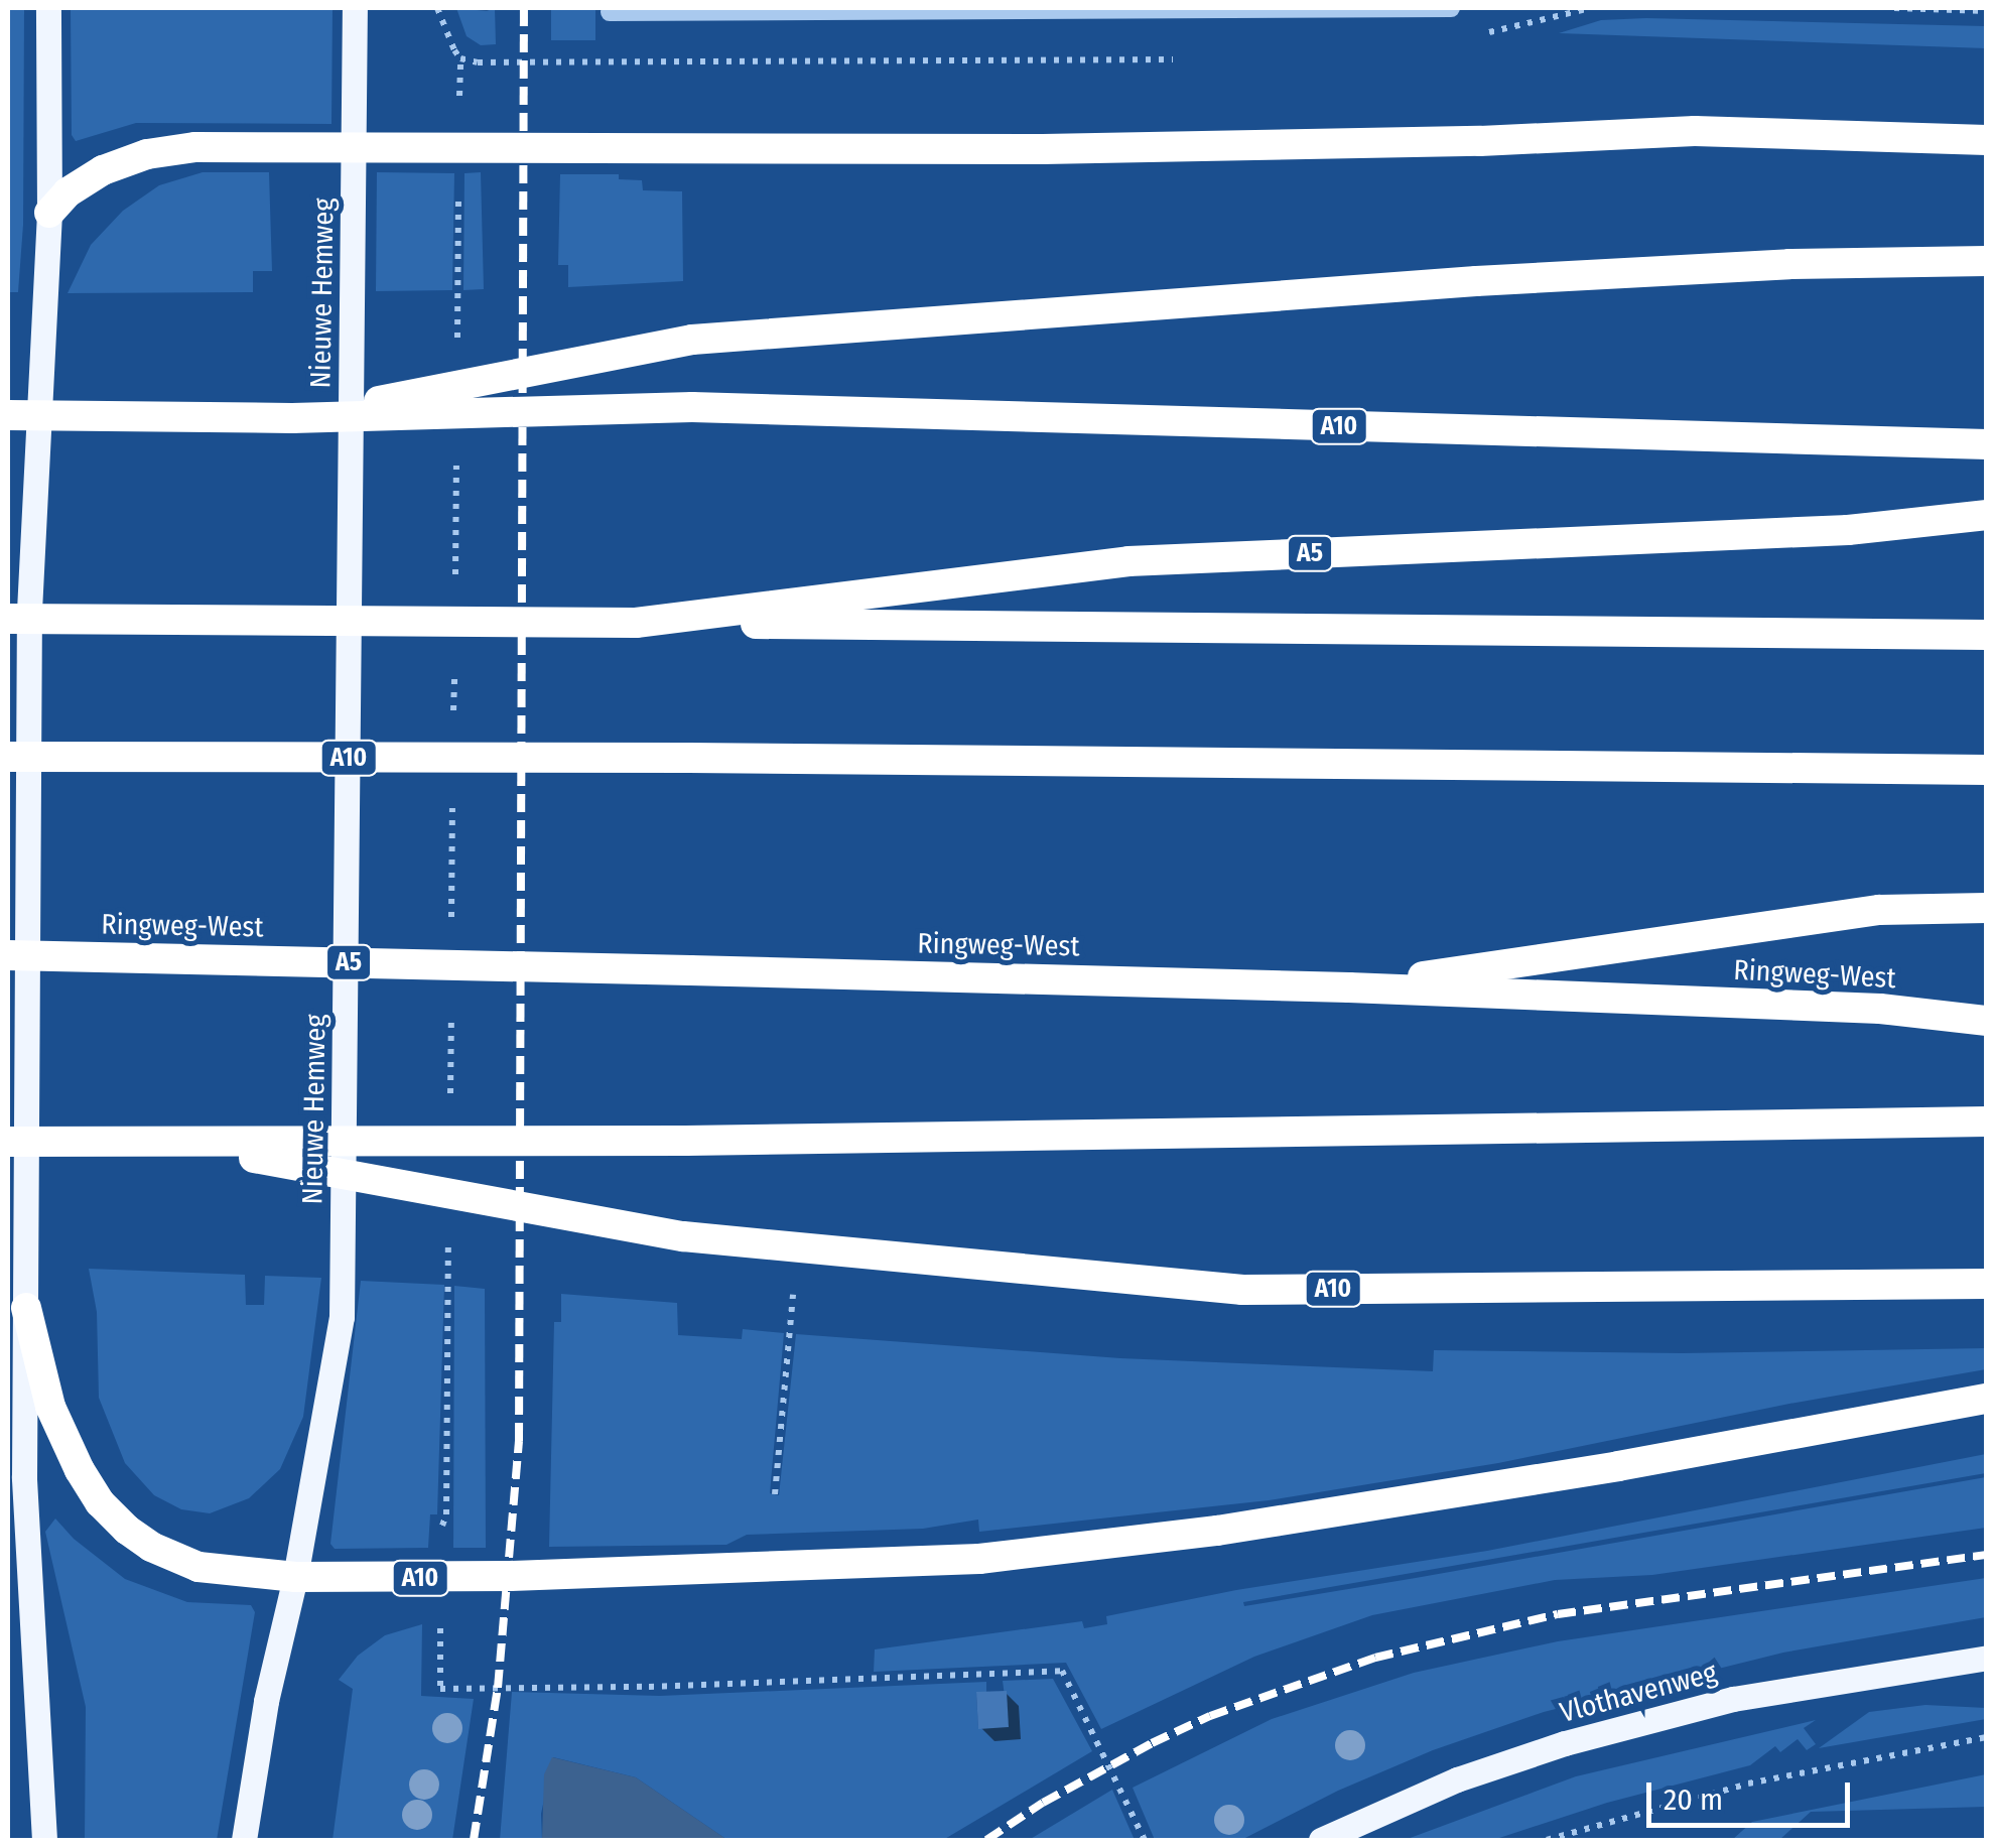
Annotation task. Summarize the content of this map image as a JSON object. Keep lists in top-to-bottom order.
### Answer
{
  "streets": {
    "highway": ["A10", "A5", "Ringweg-West"],
    "main road": ["Nieuwe Hemweg", "Vlothavenweg"]
  },
  "crossings": [
    ["Nieuwe Hemweg", "A10"],
    ["A5", "Ringweg-West"]
  ],
  "scale_bar": "20 m"
}
